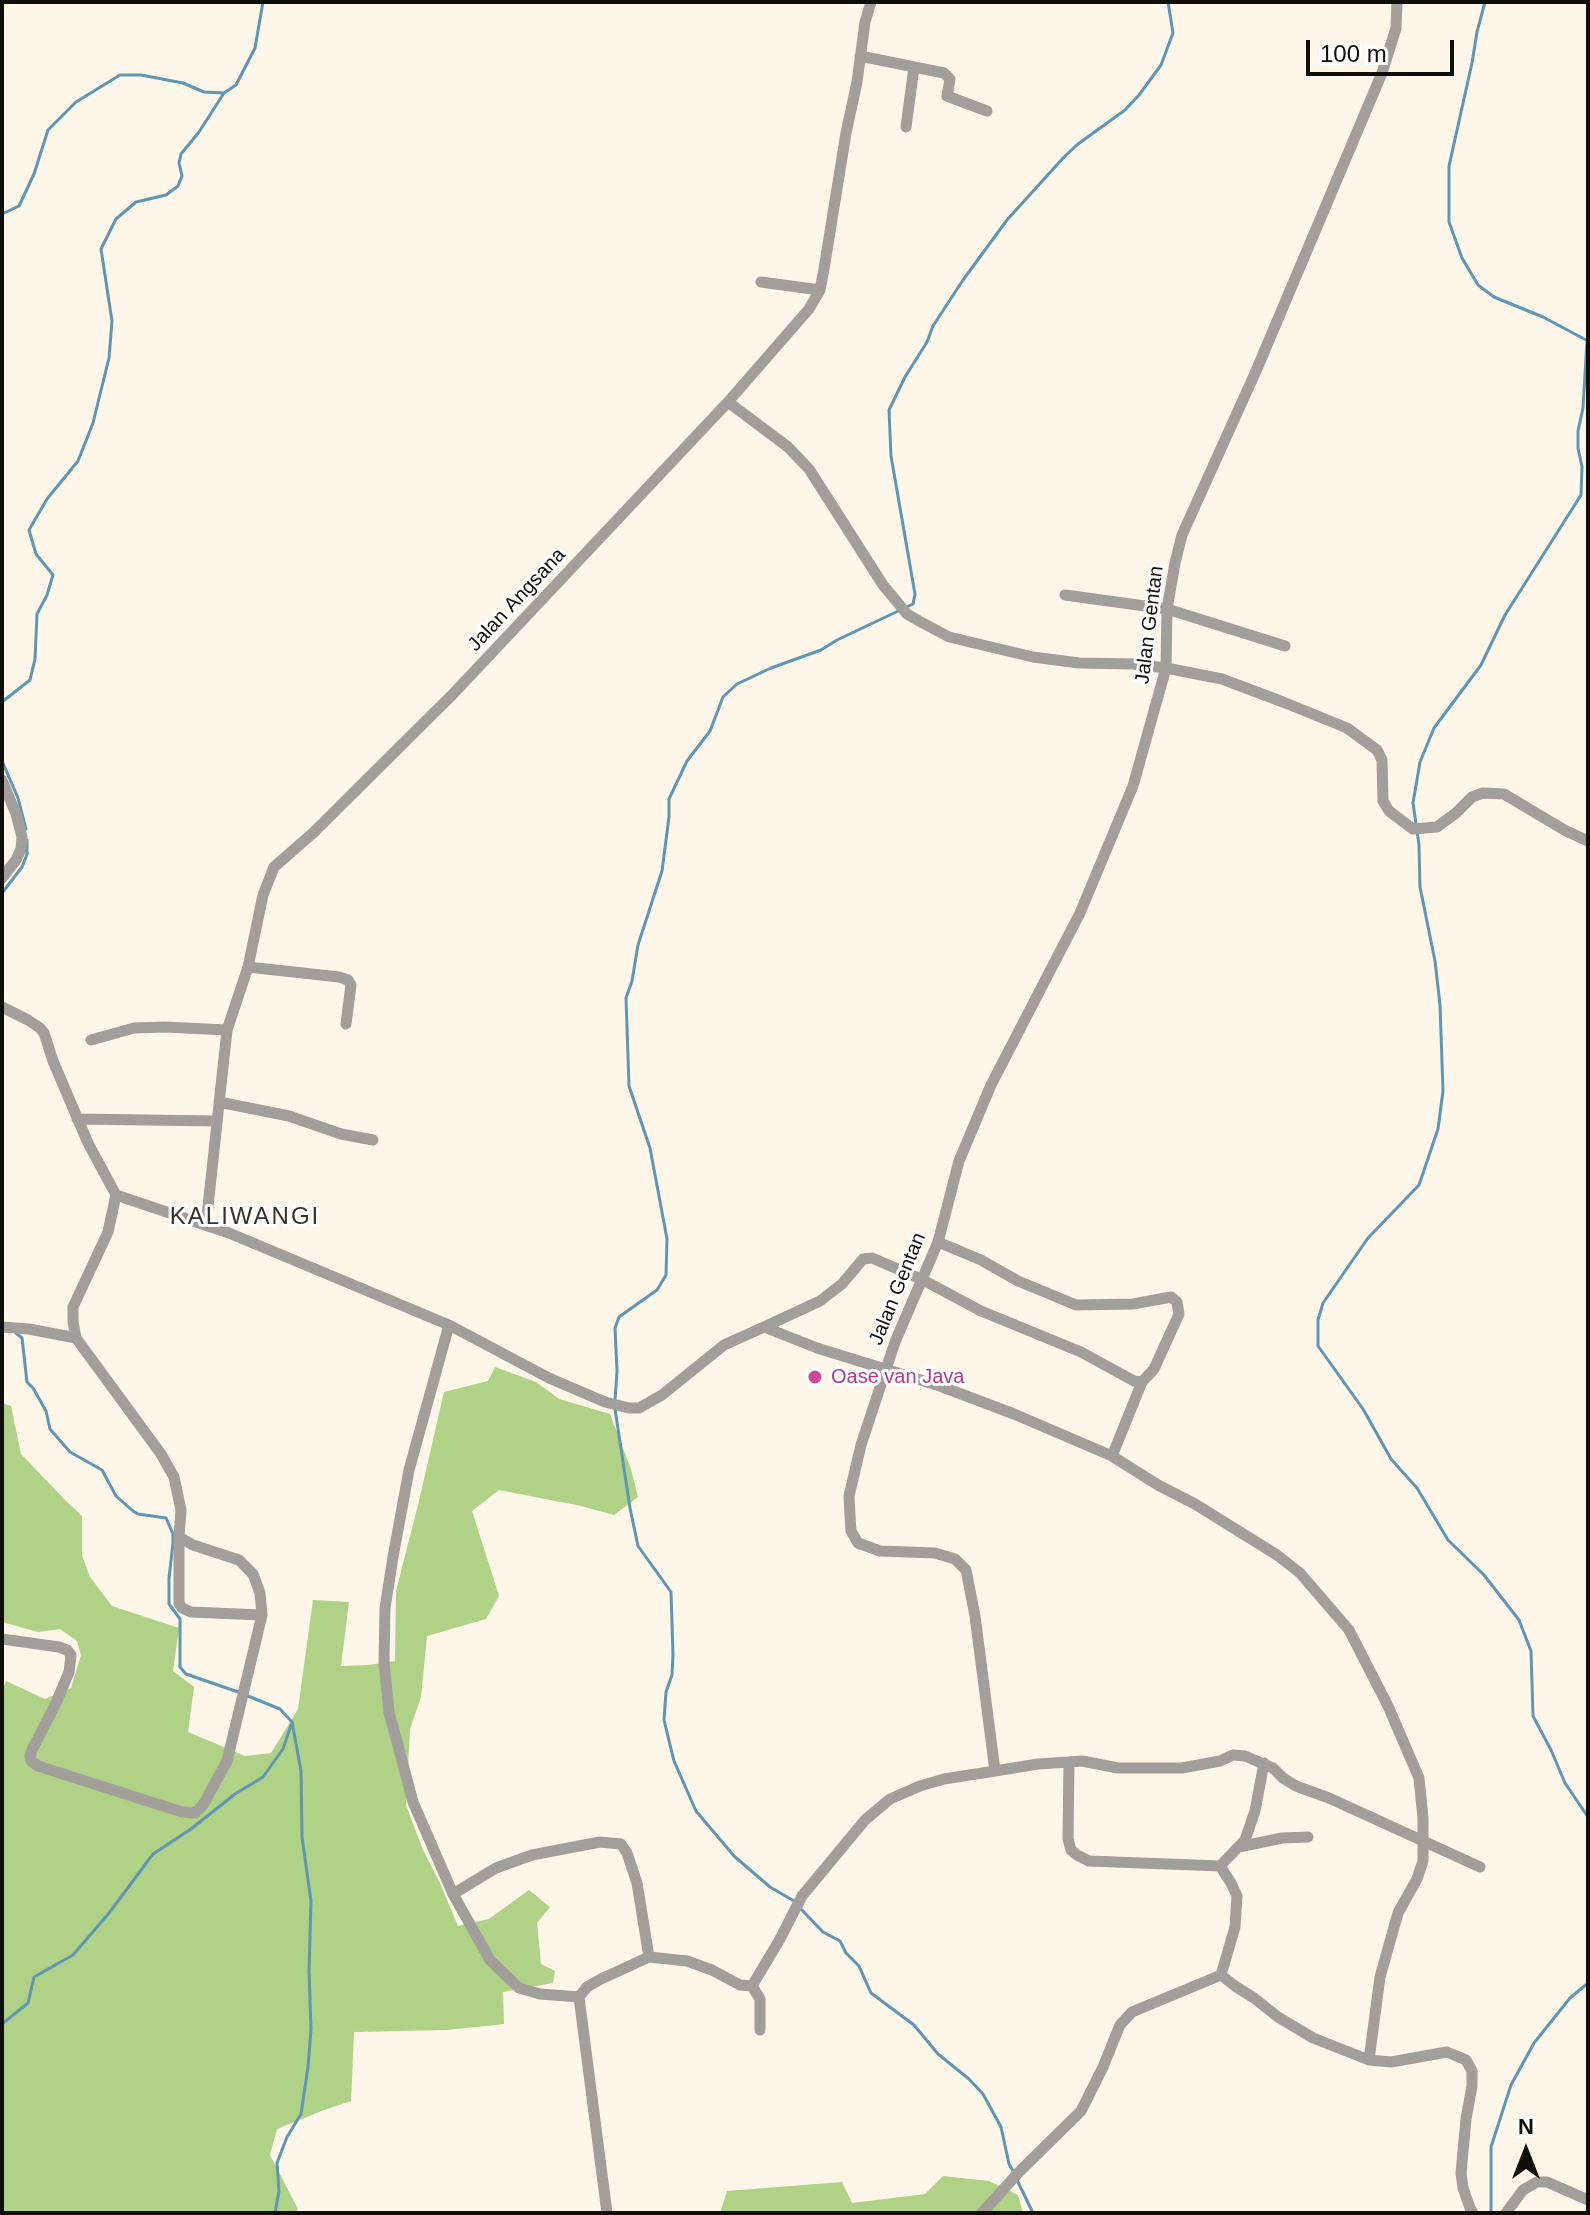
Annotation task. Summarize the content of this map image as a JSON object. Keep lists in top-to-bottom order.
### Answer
{
  "streets": {
    "street": ["Jalan Angsana", "Jalan Gentan"]
  },
  "districts": ["KALIWANGI"],
  "places": ["Oase van Java"],
  "scale_bar": "100 m",
  "north": "top"
}
